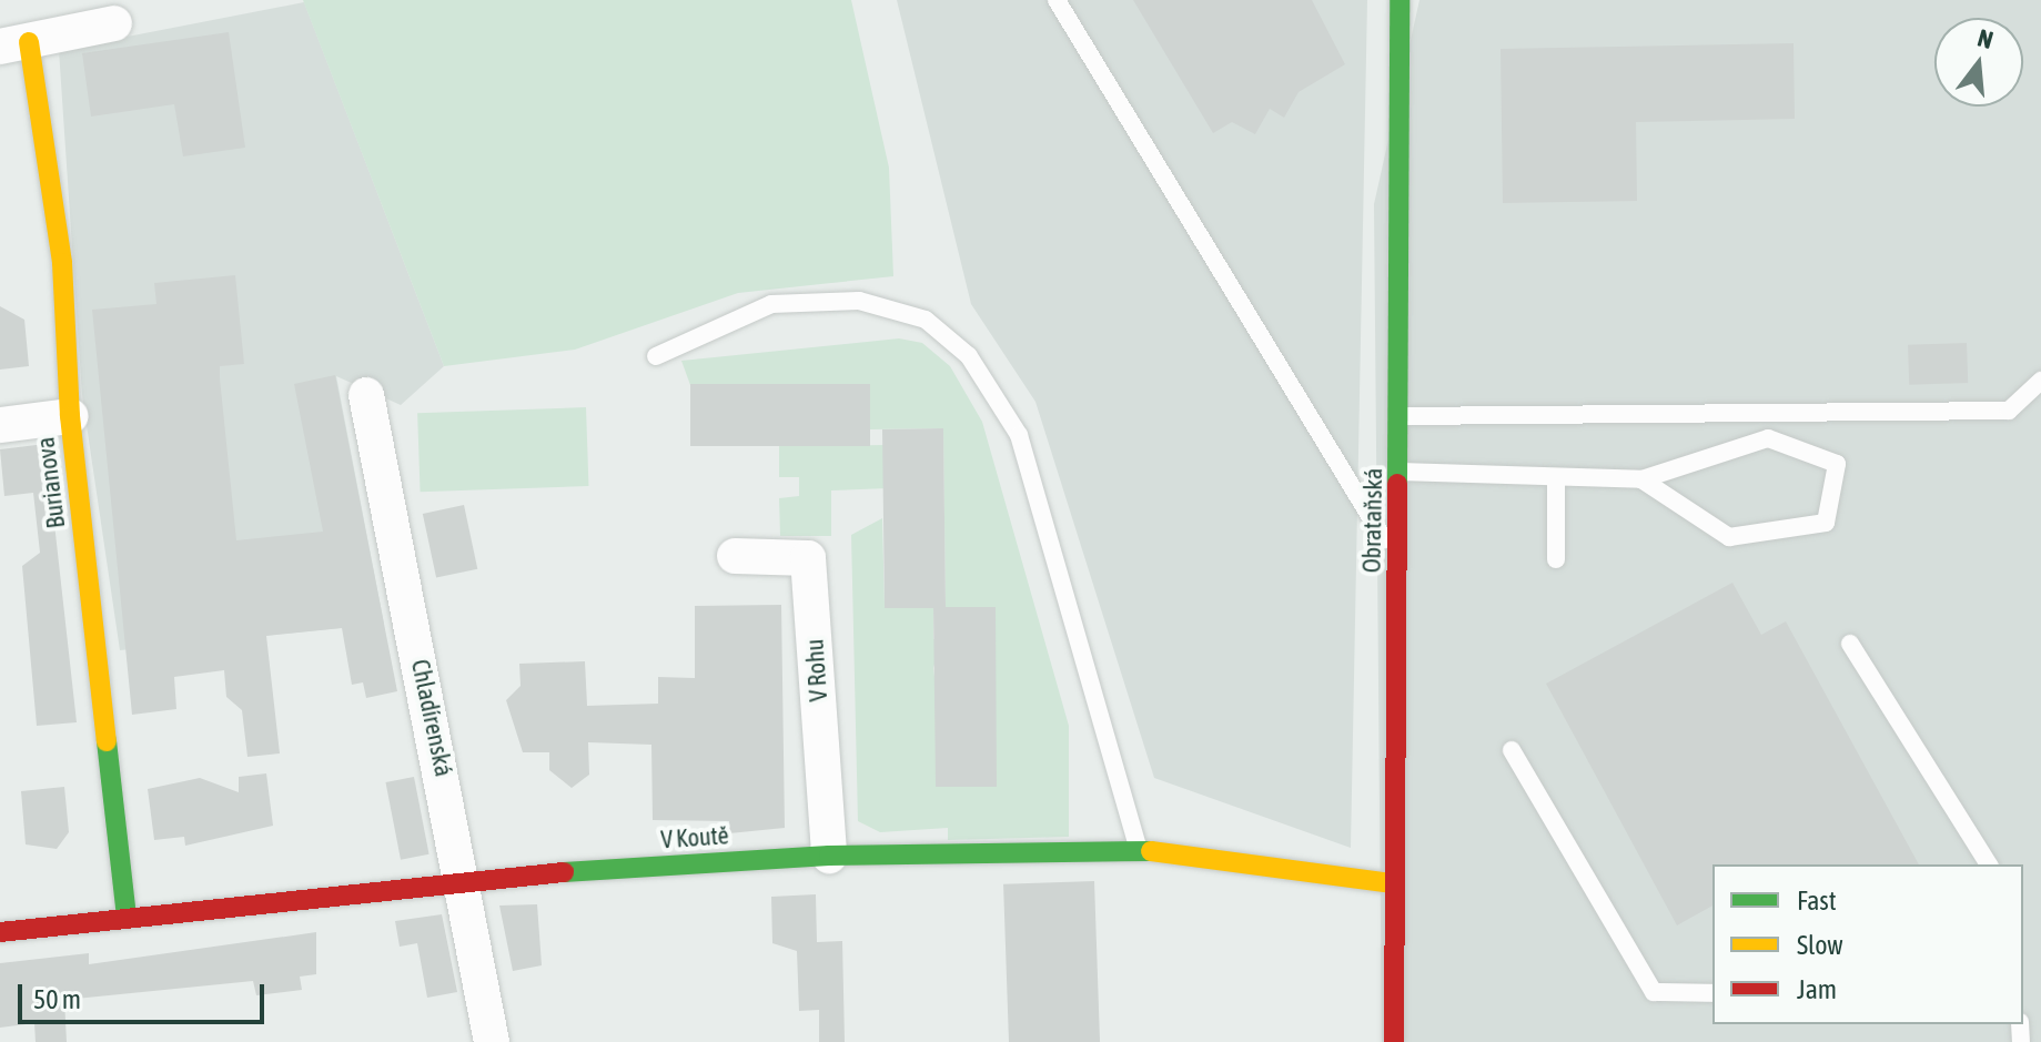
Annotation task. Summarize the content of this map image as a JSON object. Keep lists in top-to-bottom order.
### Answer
{
  "streets": {
    "street": [
      "Burianova",
      "Obrataňská",
      "V Rohu",
      "Chladírenská",
      "V Koutě"
    ]
  },
  "crossings": [
    ["Burianova", "V Koutě"],
    ["Obrataňská", "V Koutě"],
    ["V Rohu", "V Koutě"],
    ["Chladírenská", "V Koutě"]
  ],
  "legend": ["Fast", "Slow", "Jam"],
  "scale_bar": "50 m",
  "north": "top"
}
